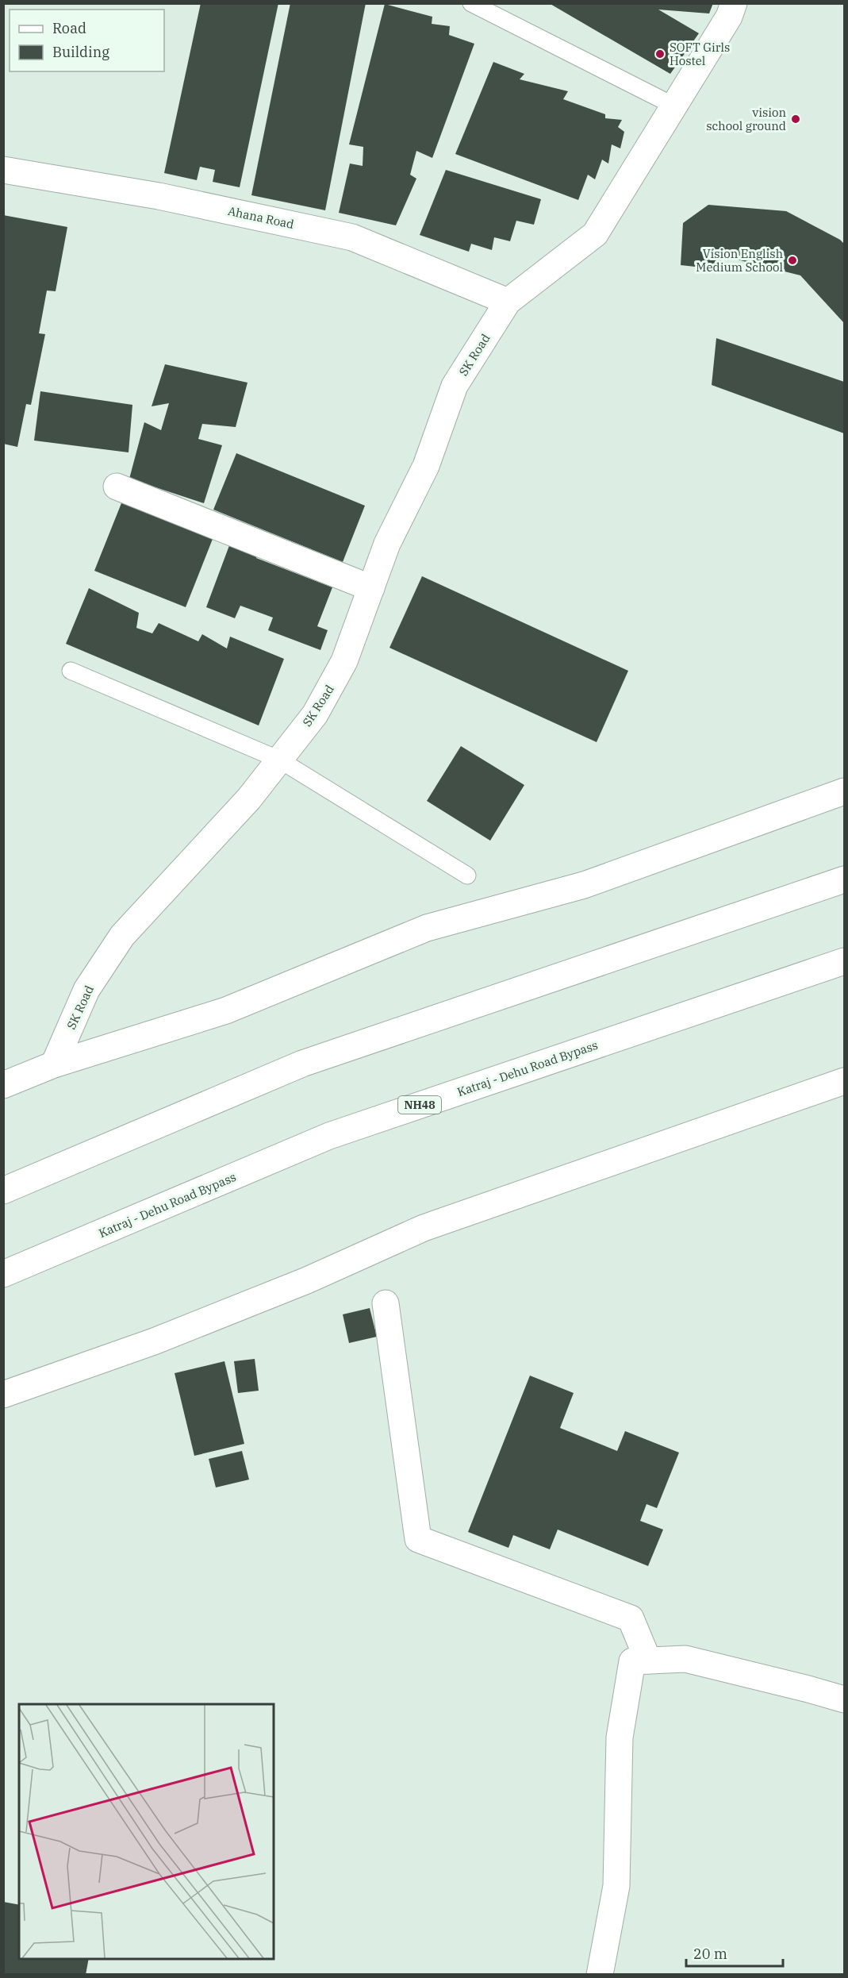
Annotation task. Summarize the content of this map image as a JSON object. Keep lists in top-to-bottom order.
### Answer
{
  "streets": {
    "main road": [
      "Ahana Road",
      "SK Road",
      "Katraj - Dehu Road Bypass",
      "NH48"
    ]
  },
  "crossings": [
    ["Ahana Road", "SK Road"]
  ],
  "places": ["SOFT Girls Hostel", "vision school ground", "Vision English Medium School"],
  "legend": ["Road", "Building"],
  "scale_bar": "20 m"
}
